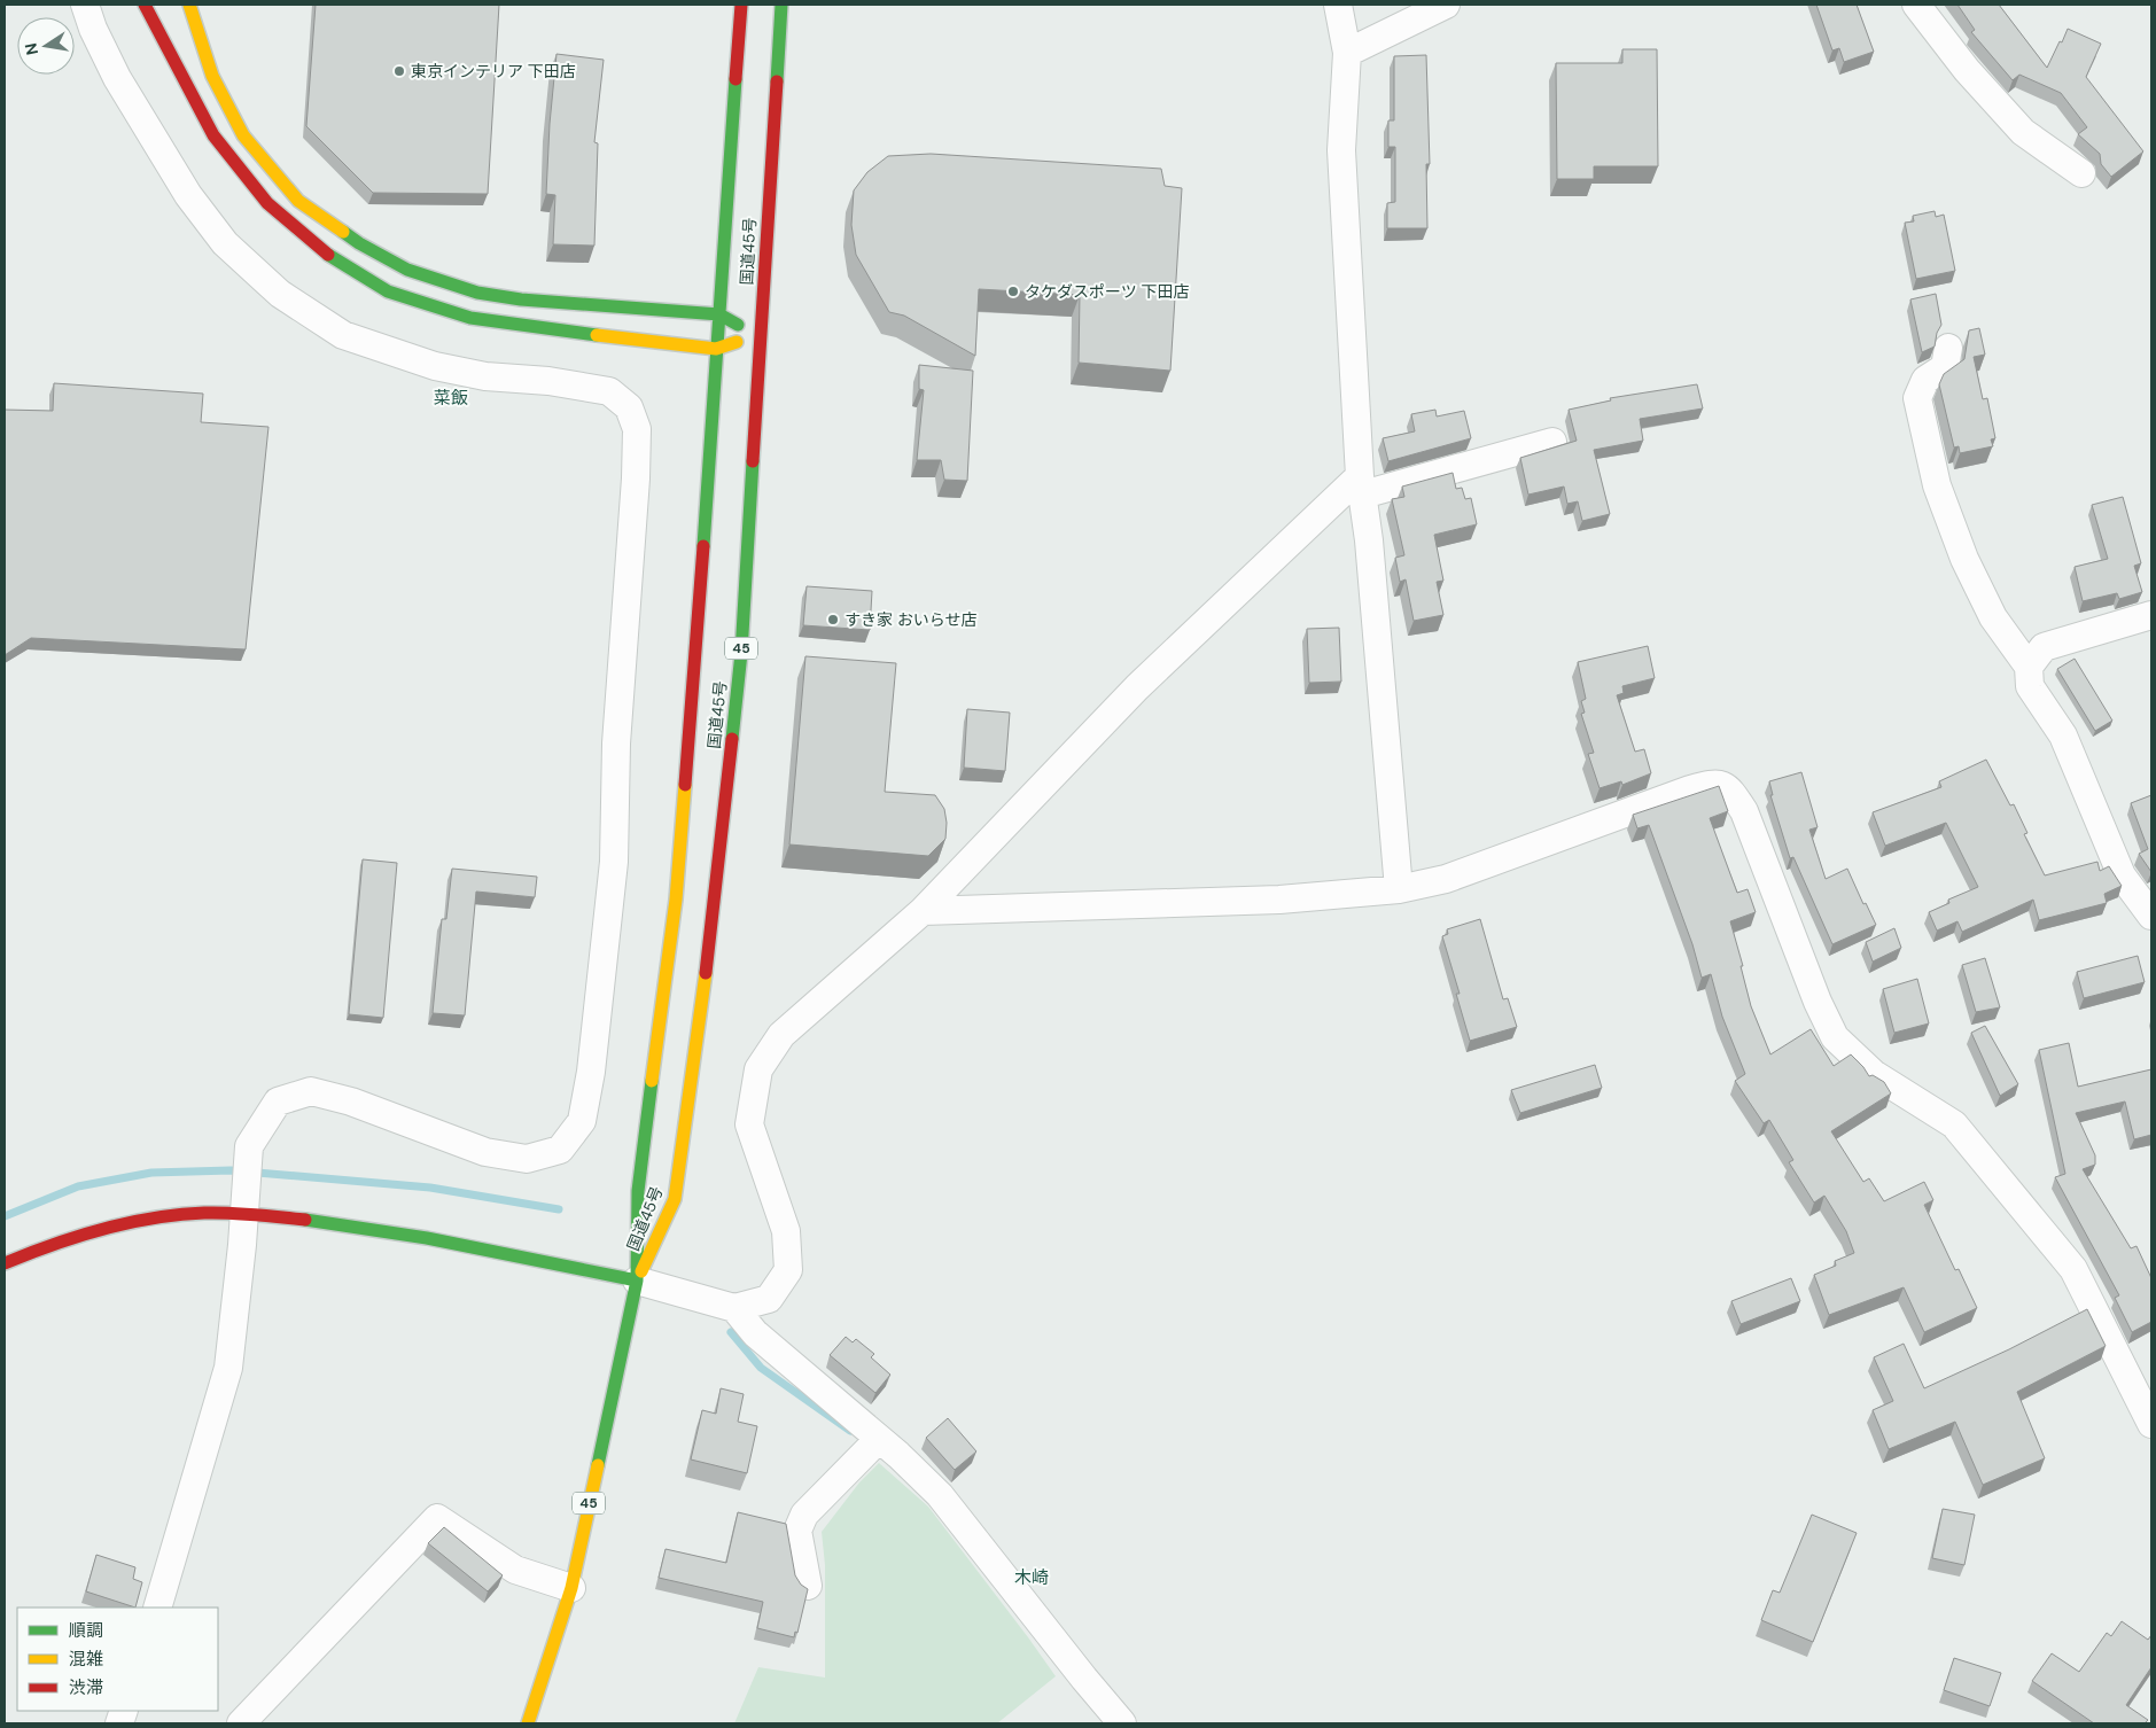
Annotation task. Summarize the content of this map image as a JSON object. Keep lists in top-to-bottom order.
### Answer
{
  "streets": {
    "main road": ["国道45号", "45"]
  },
  "districts": ["菜飯", "木崎"],
  "places": ["東京インテリア 下田店", "タケダスポーツ 下田店", "すき家 おいらせ店"],
  "legend": ["順調", "混雑", "渋滞"],
  "north": "left"
}
